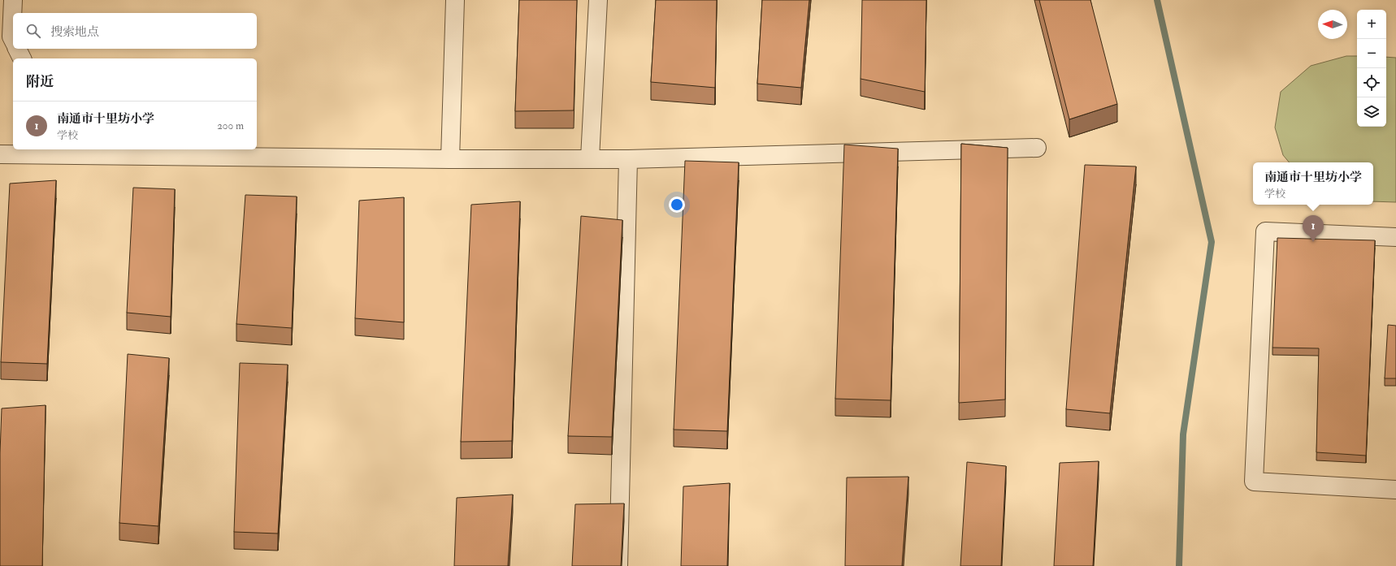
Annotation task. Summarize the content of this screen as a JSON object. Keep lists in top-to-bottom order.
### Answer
{
  "north": "left",
  "page": {
    "map_buttons": ["+", "−"],
    "search": "搜索地点",
    "heading": "附近",
    "list": [
      {
        "mark": "1",
        "name": "南通市十里坊小学",
        "note": "学校",
        "value": "200 m"
      }
    ],
    "popup": ["南通市十里坊小学", "学校"],
    "pins": "1"
  }
}
